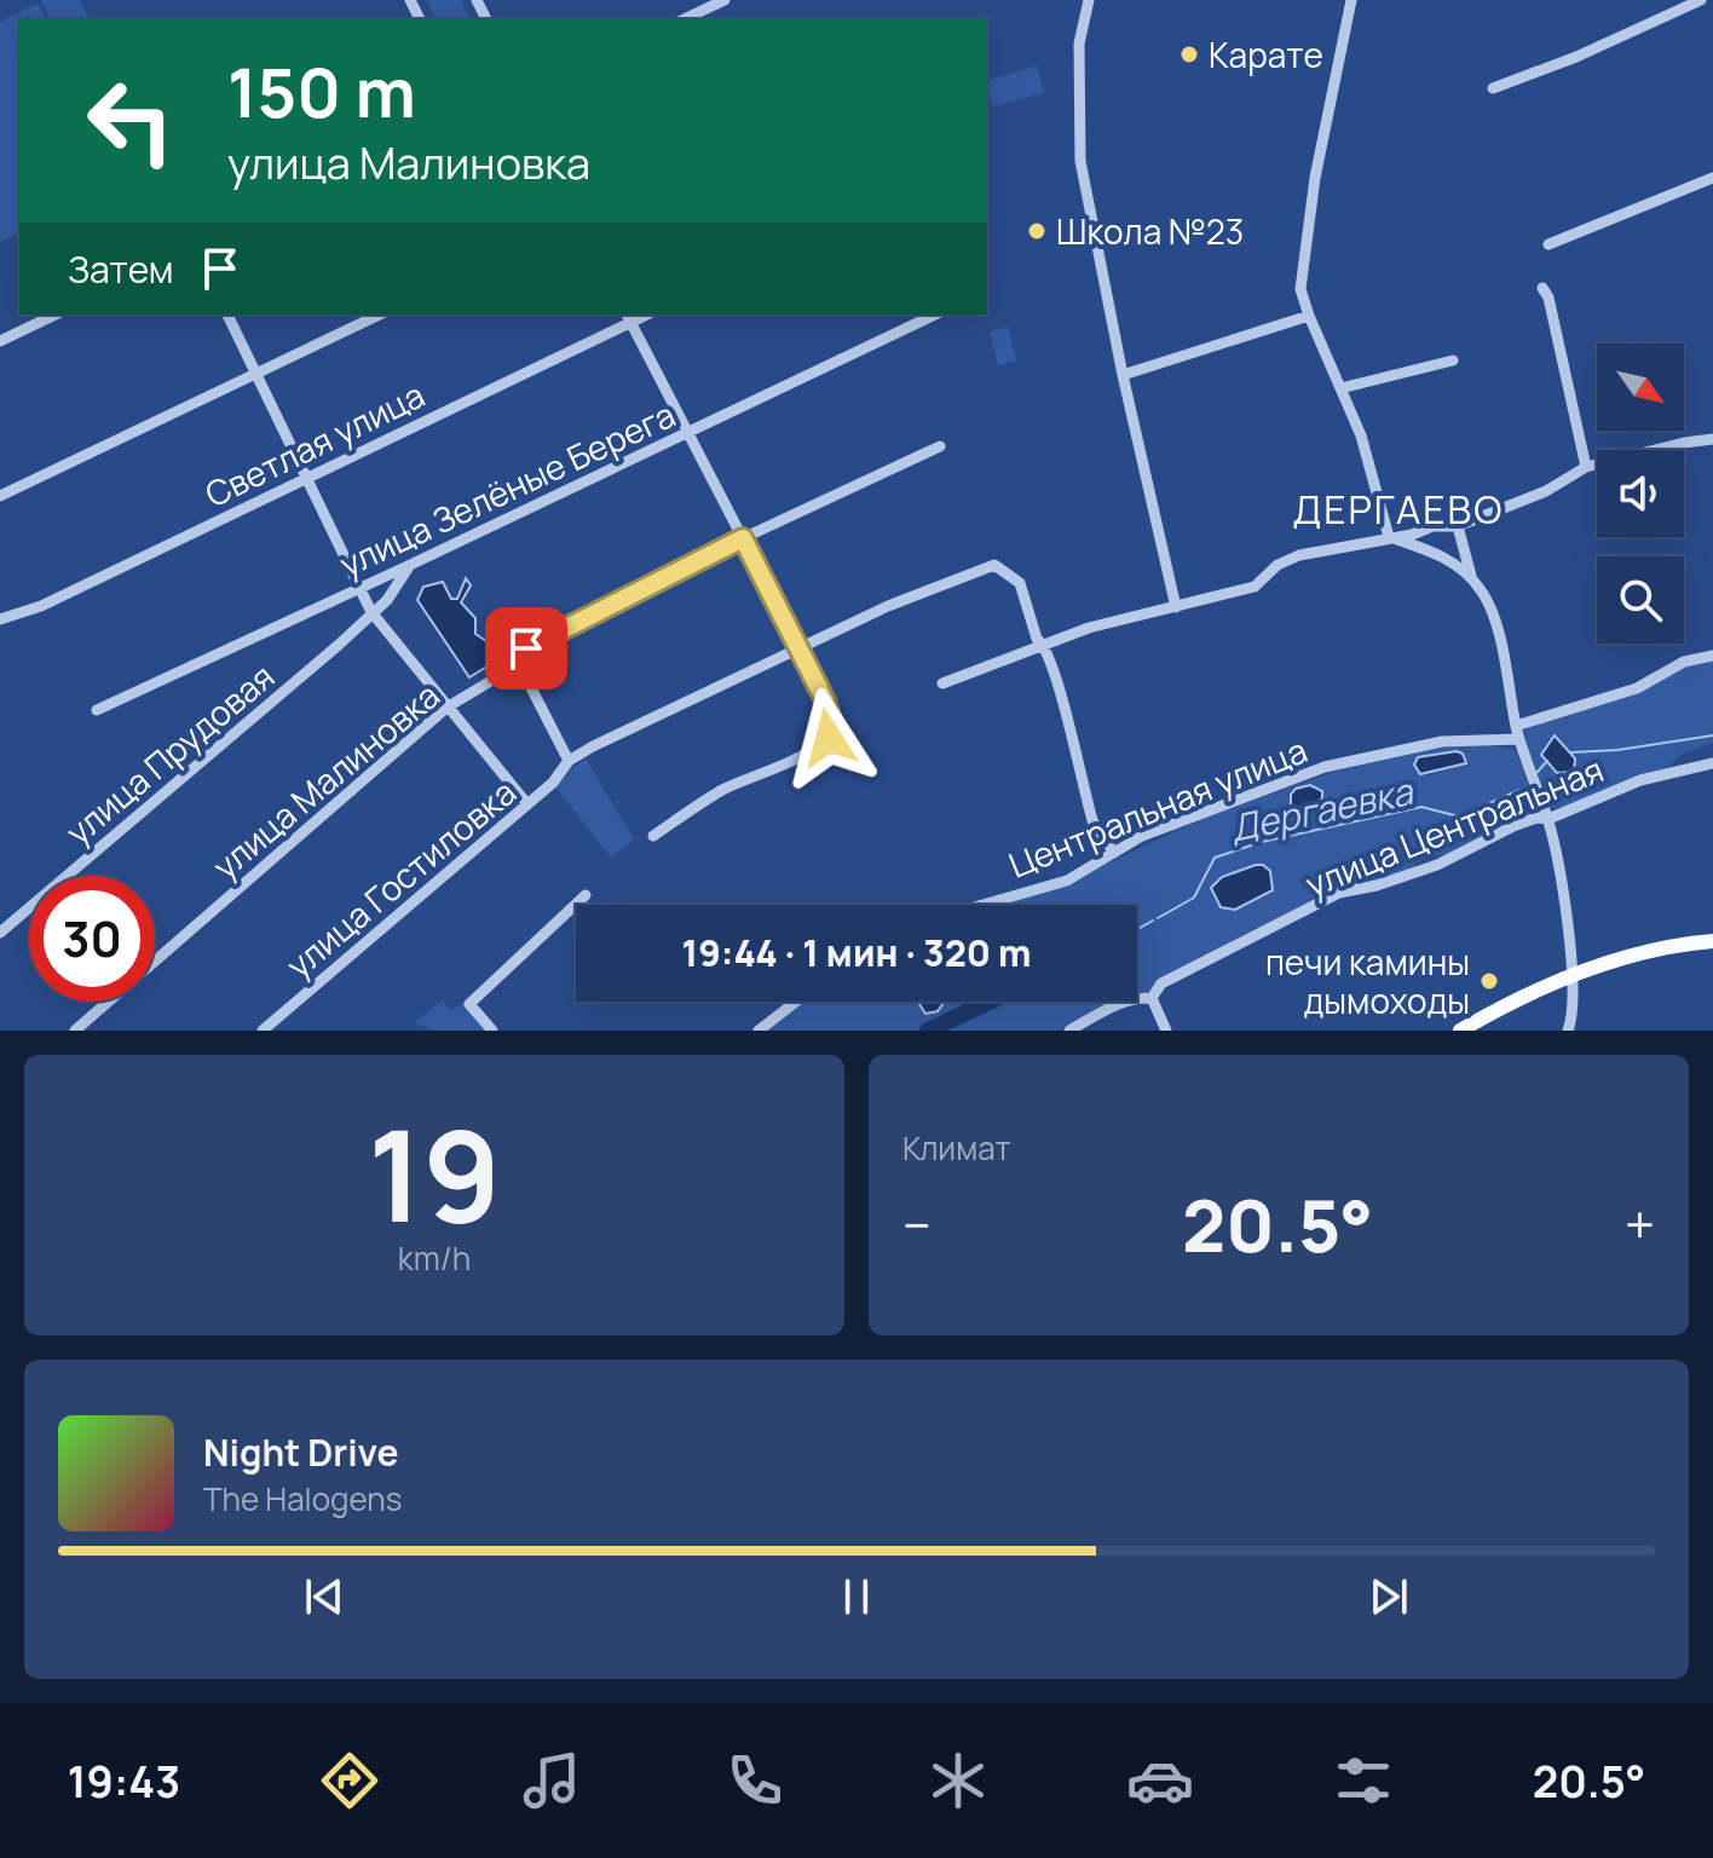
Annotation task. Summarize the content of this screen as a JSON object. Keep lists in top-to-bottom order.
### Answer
{
  "streets": {
    "street": [
      "Светлая улица",
      "улица Зелёные Берега",
      "улица Прудовая",
      "улица Малиновка",
      "Центральная улица",
      "улица Центральная",
      "улица Гостиловка"
    ]
  },
  "crossings": [
    ["улица Зелёные Берега", "улица Прудовая"]
  ],
  "districts": ["ДЕРГАЕВО"],
  "water": ["Дергаевка"],
  "places": ["Карате", "Школа №23", "печи камины дымоходы"],
  "north": "bottom right",
  "page": {
    "turn": ["150 m", "улица Малиновка"],
    "then": "Затем",
    "limit": "30",
    "trip": "19:44 · 1 мин · 320 m",
    "tile": [
      ["19", "km/h"],
      "Климат"
    ],
    "heat": ["−", "20.5°", "+"],
    "song": ["Night Drive", "The Halogens"],
    "tabs": ["19:43", "20.5°"]
  }
}
